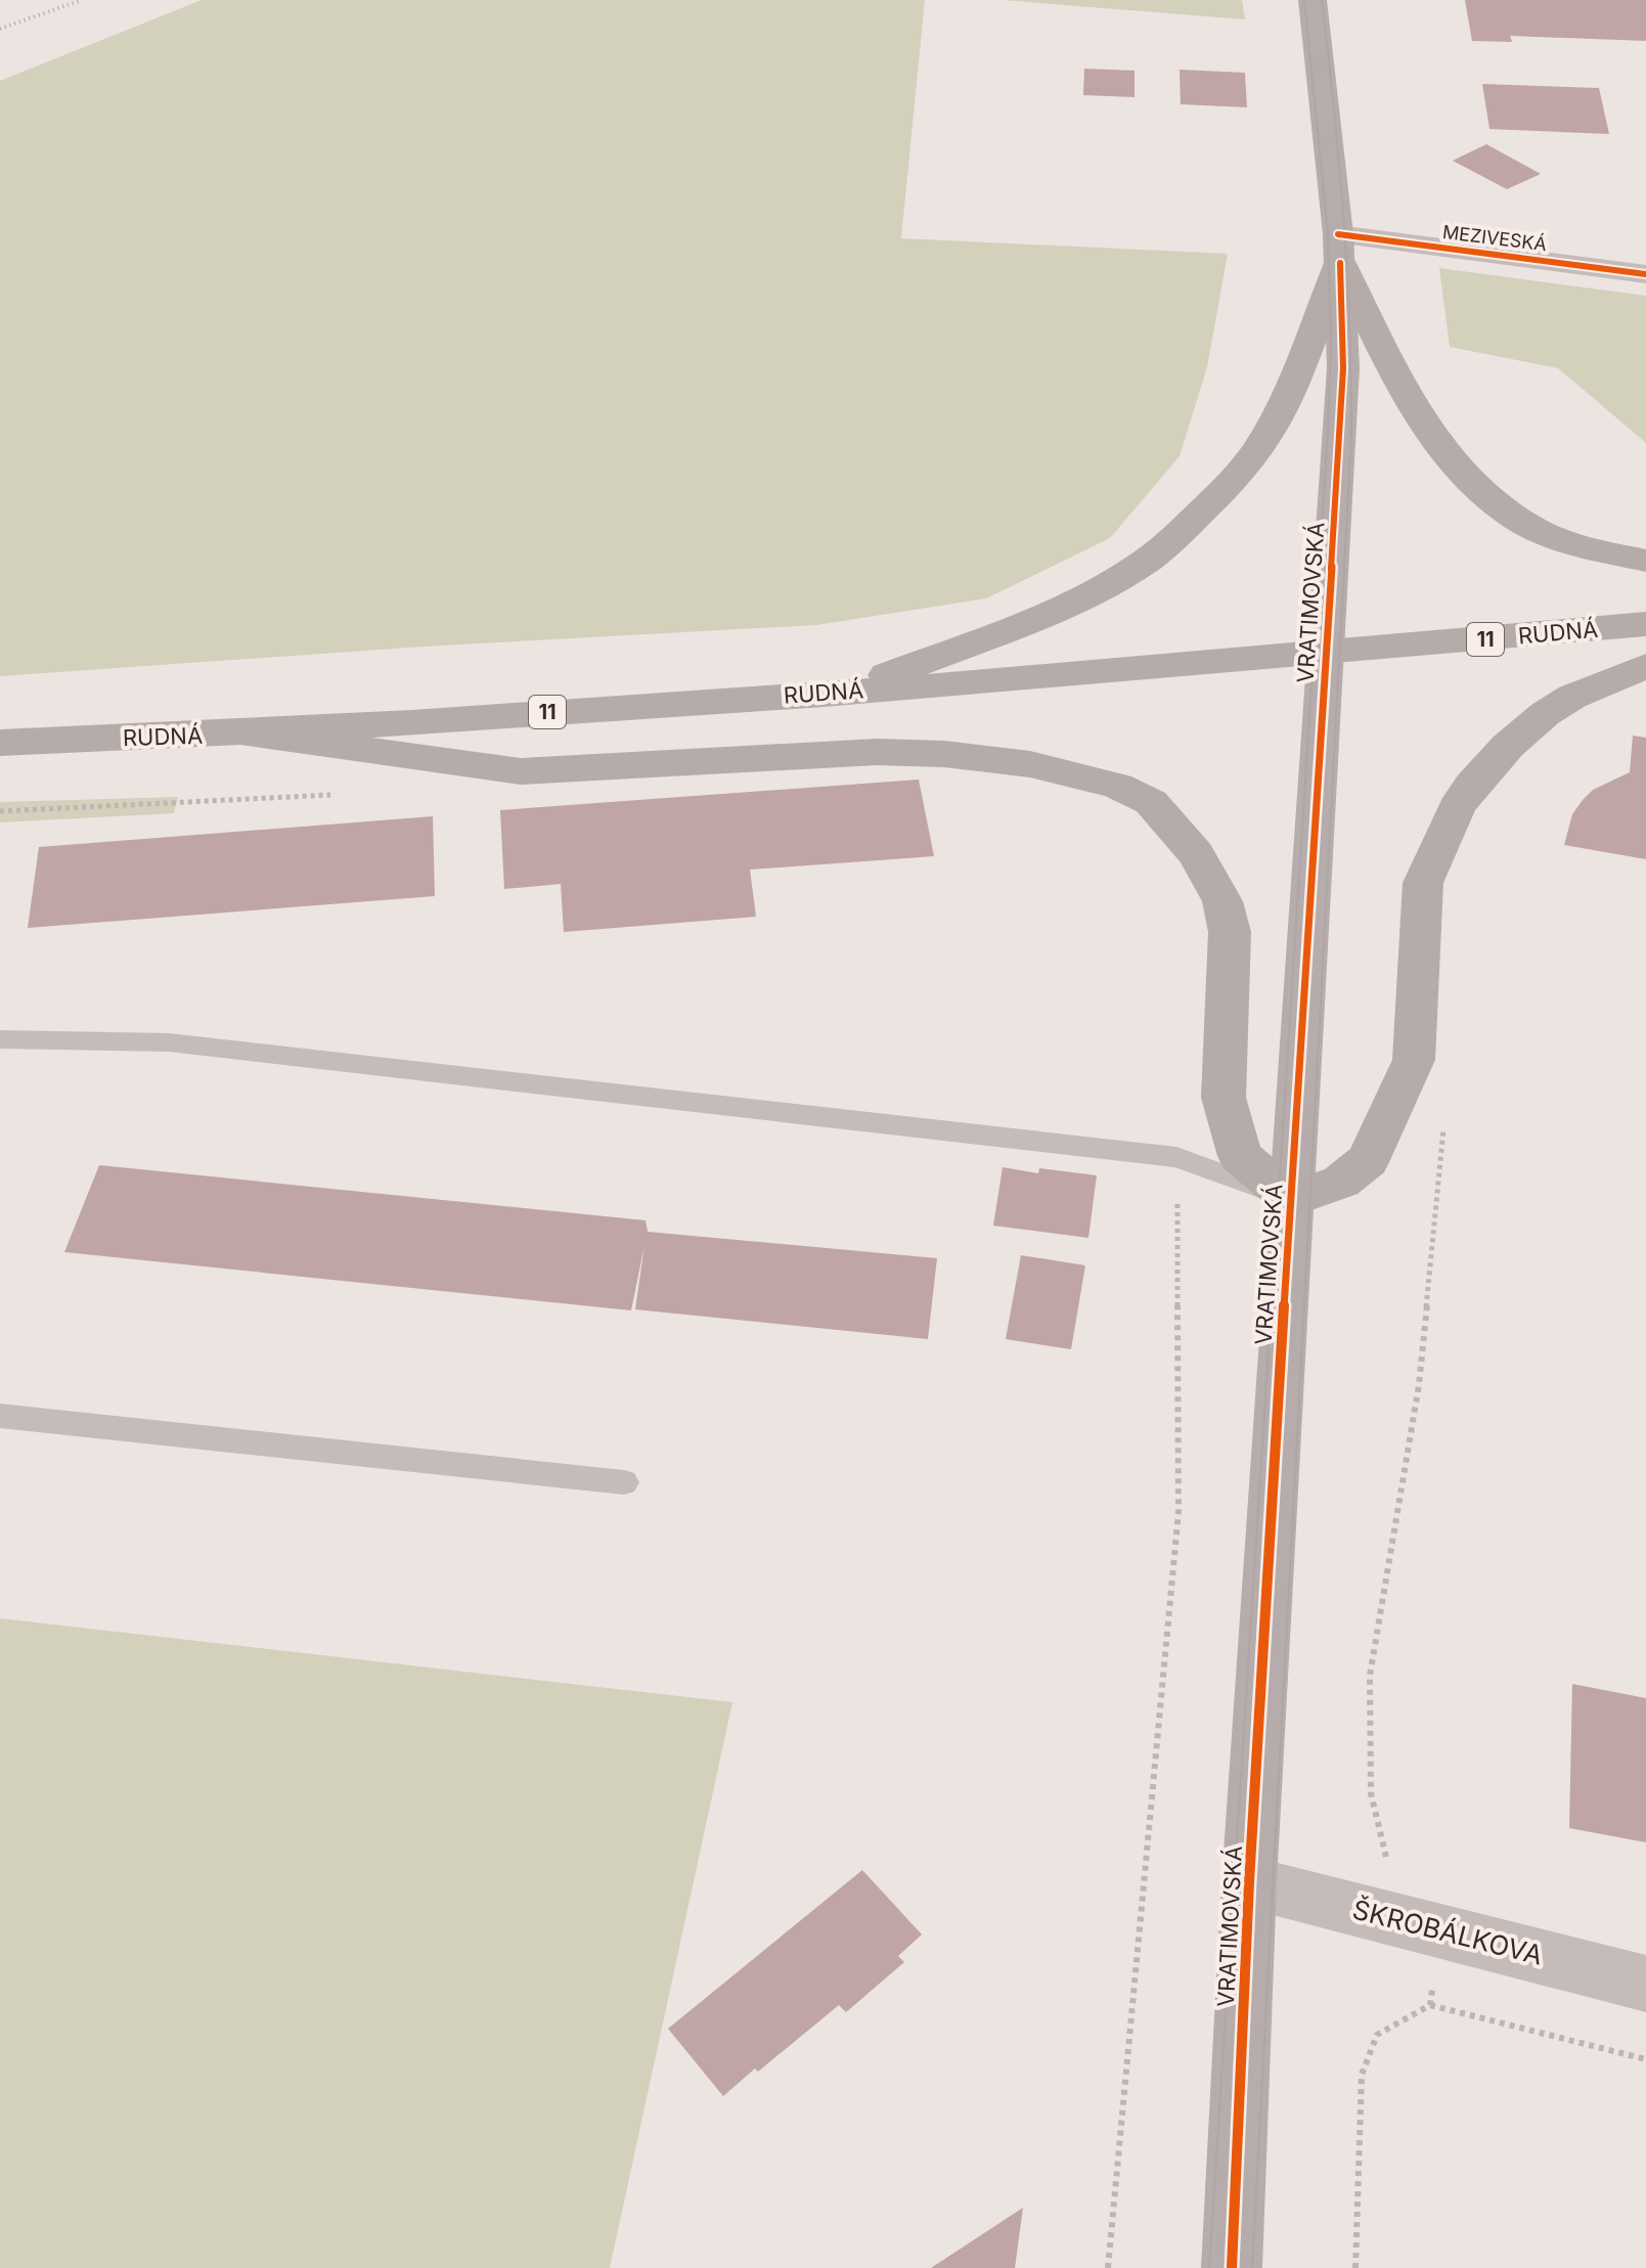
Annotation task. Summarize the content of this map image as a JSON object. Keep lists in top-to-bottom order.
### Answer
{
  "streets": {
    "main road": ["RUDNÁ", "11"],
    "street": ["MEZIVESKÁ", "VRATIMOVSKÁ", "ŠKROBÁLKOVA"]
  },
  "crossings": [
    ["MEZIVESKÁ", "VRATIMOVSKÁ"],
    ["VRATIMOVSKÁ", "RUDNÁ"],
    ["VRATIMOVSKÁ", "ŠKROBÁLKOVA"]
  ]
}
